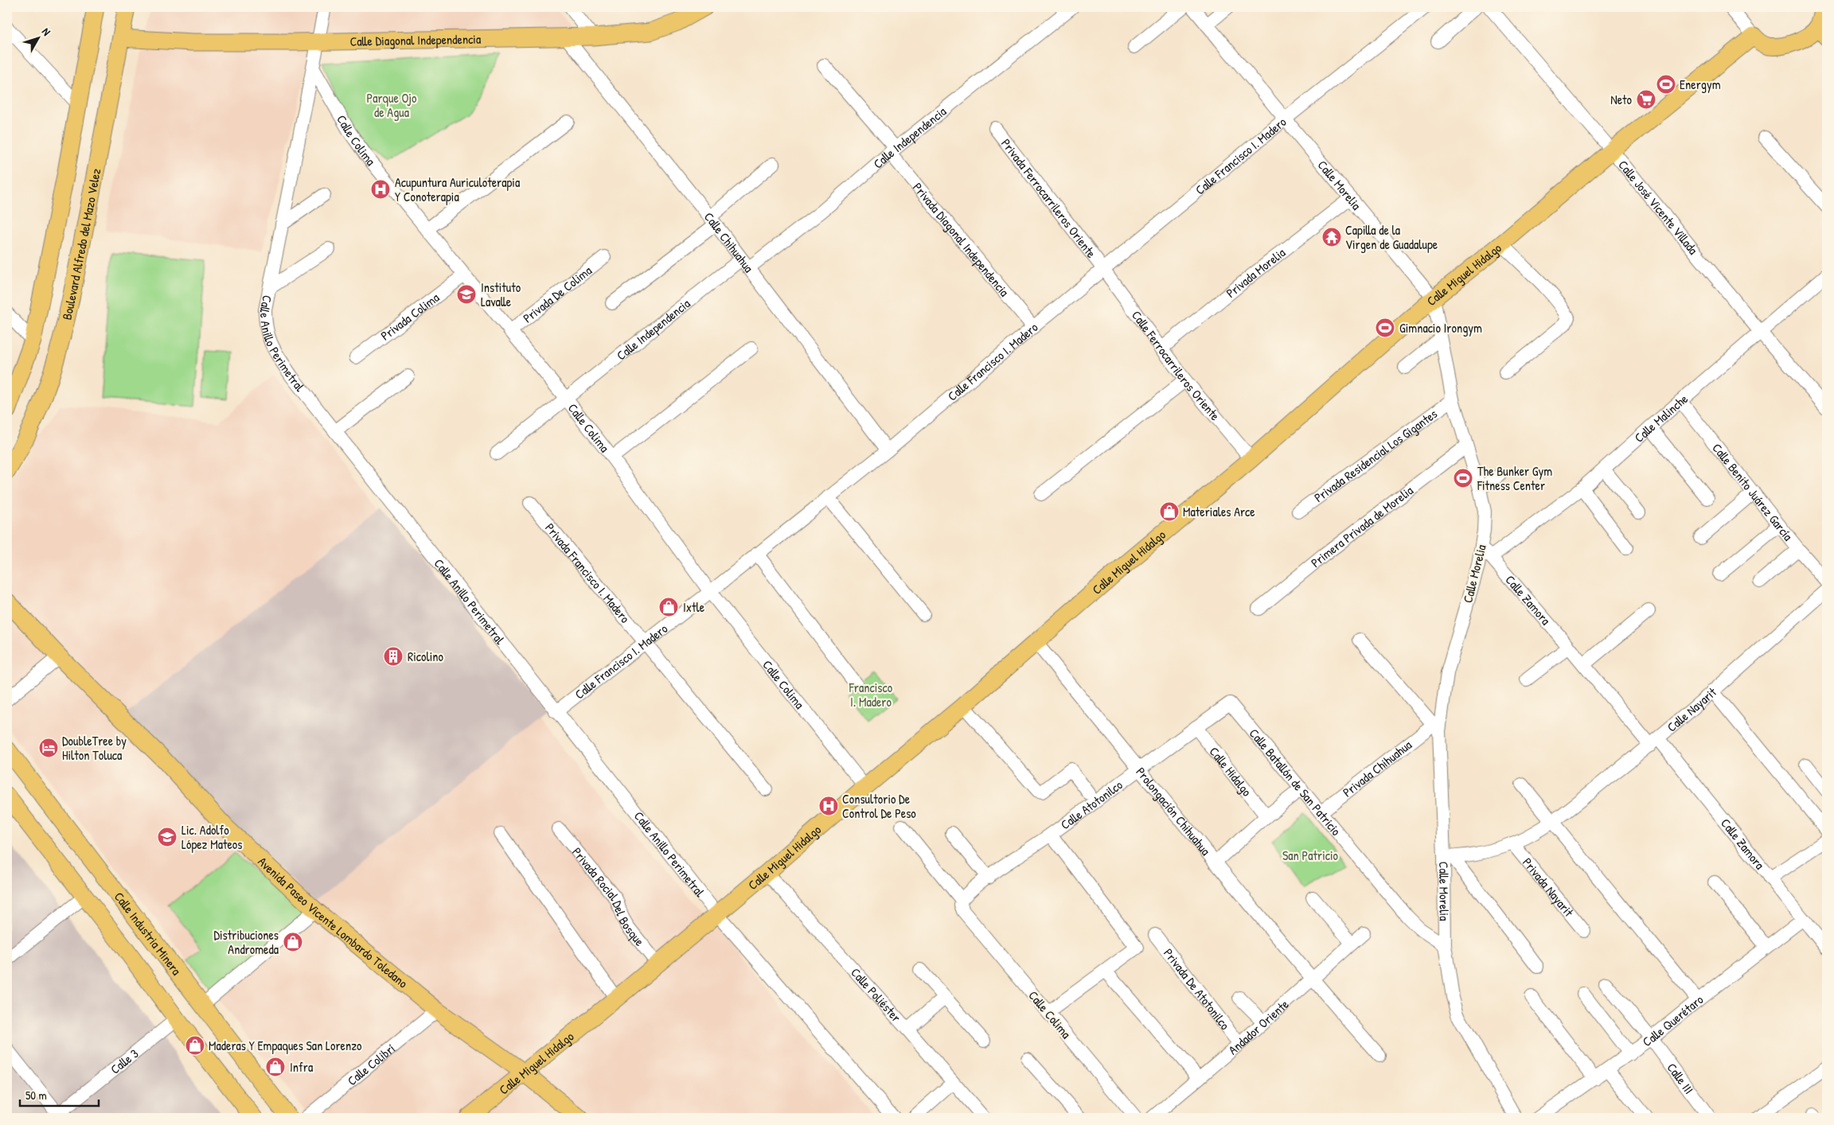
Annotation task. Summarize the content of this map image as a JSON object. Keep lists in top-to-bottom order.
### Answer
{
  "streets": {
    "main road": [
      "Calle Diagonal Independencia",
      "Boulevard Alfredo del Mazo Velez",
      "Calle Miguel Hidalgo",
      "Avenida Paseo Vicente Lombardo Toledano",
      "Calle Industria Minera"
    ],
    "street": [
      "Calle Independencia",
      "Calle Colima",
      "Calle Francisco I. Madero",
      "Calle Morelia",
      "Privada Ferrocarrileros Oriente",
      "Calle José Vicente Villada",
      "Privada Diagonal Independencia",
      "Calle Chihuahua",
      "Privada Morelia",
      "Privada De Colima",
      "Privada Colima",
      "Calle Anillo Perimetral",
      "Calle Ferrocarrileros Oriente",
      "Calle Malinche",
      "Privada Residencial Los Gigantes",
      "Calle Benito Juárez García",
      "Primera Privada de Morelia",
      "Privada Francisco I. Madero",
      "Calle Zamora",
      "Calle Nayarit",
      "Privada Chihuahua",
      "Calle Hidalgo",
      "Calle Batallón de San Patricio",
      "Calle Atotonilco",
      "Prolongación Chihuahua",
      "Privada Nayarit",
      "Privada Rocial Del Bosque",
      "Privada De Atotonilco",
      "Calle Poliéster",
      "Calle Querétaro",
      "Andador Oriente",
      "Calle 3",
      "Calle Colibrí",
      "Calle III"
    ]
  },
  "crossings": [
    ["Calle Diagonal Independencia", "Calle Chihuahua"],
    ["Calle Diagonal Independencia", "Boulevard Alfredo del Mazo Velez"],
    ["Calle Diagonal Independencia", "Calle Anillo Perimetral"],
    ["Calle Independencia", "Calle Colima"],
    ["Calle Independencia", "Privada Diagonal Independencia"],
    ["Calle Independencia", "Calle Chihuahua"],
    ["Calle Colima", "Calle Francisco I. Madero"],
    ["Calle Colima", "Calle Miguel Hidalgo"],
    ["Calle Colima", "Privada De Colima"],
    ["Calle Colima", "Privada Colima"],
    ["Calle Colima", "Calle Anillo Perimetral"],
    ["Calle Colima", "Calle Atotonilco"],
    ["Calle Francisco I. Madero", "Calle Morelia"],
    ["Calle Francisco I. Madero", "Privada Ferrocarrileros Oriente"],
    ["Calle Francisco I. Madero", "Privada Diagonal Independencia"],
    ["Calle Francisco I. Madero", "Calle Chihuahua"],
    ["Calle Francisco I. Madero", "Calle Anillo Perimetral"],
    ["Calle Francisco I. Madero", "Calle Ferrocarrileros Oriente"],
    ["Calle Francisco I. Madero", "Privada Francisco I. Madero"],
    ["Calle Morelia", "Privada Morelia"],
    ["Calle Morelia", "Calle Miguel Hidalgo"],
    ["Calle Morelia", "Calle Malinche"],
    ["Calle Morelia", "Privada Residencial Los Gigantes"],
    ["Calle Morelia", "Primera Privada de Morelia"],
    ["Calle Morelia", "Calle Zamora"],
    ["Calle Morelia", "Calle Nayarit"],
    ["Calle Morelia", "Privada Chihuahua"],
    ["Calle Morelia", "Calle Batallón de San Patricio"],
    ["Privada Ferrocarrileros Oriente", "Calle Ferrocarrileros Oriente"],
    ["Calle José Vicente Villada", "Calle Miguel Hidalgo"],
    ["Calle José Vicente Villada", "Calle Malinche"],
    ["Privada Morelia", "Calle Ferrocarrileros Oriente"],
    ["Calle Miguel Hidalgo", "Calle Anillo Perimetral"],
    ["Calle Miguel Hidalgo", "Calle Ferrocarrileros Oriente"],
    ["Calle Miguel Hidalgo", "Prolongación Chihuahua"],
    ["Calle Miguel Hidalgo", "Privada Rocial Del Bosque"],
    ["Calle Miguel Hidalgo", "Avenida Paseo Vicente Lombardo Toledano"],
    ["Calle Miguel Hidalgo", "Calle Poliéster"],
    ["Calle Malinche", "Calle Benito Juárez García"],
    ["Calle Malinche", "Calle Zamora"],
    ["Calle Zamora", "Calle Nayarit"],
    ["Calle Zamora", "Calle Querétaro"],
    ["Calle Nayarit", "Privada Nayarit"],
    ["Privada Chihuahua", "Calle Batallón de San Patricio"],
    ["Calle Hidalgo", "Calle Atotonilco"],
    ["Calle Batallón de San Patricio", "Calle Atotonilco"],
    ["Calle Atotonilco", "Prolongación Chihuahua"],
    ["Prolongación Chihuahua", "Andador Oriente"],
    ["Avenida Paseo Vicente Lombardo Toledano", "Calle Colibrí"],
    ["Privada De Atotonilco", "Andador Oriente"],
    ["Calle Querétaro", "Calle III"]
  ],
  "parks": ["Parque Ojo de Agua", "Francisco I. Madero", "San Patricio"],
  "places": {
    "sports": ["Energym", "Gimnacio Irongym", "The Bunker Gym Fitness Center"],
    "supermarket": ["Neto"],
    "hospital": ["Acupuntura Auriculoterapia Y Conoterapia", "Consultorio De Control De Peso"],
    "temple": ["Capilla de la Virgen de Guadalupe"],
    "school or university": ["Instituto Lavalle", "Lic. Adolfo López Mateos"],
    "shop": [
      "Materiales Arce",
      "Ixtle",
      "Distribuciones Andromeda",
      "Maderas Y Empaques San Lorenzo",
      "Infra"
    ],
    "building": ["Ricolino"],
    "hotel": ["DoubleTree by Hilton Toluca"]
  },
  "scale_bar": "50 m",
  "north": "top right"
}
